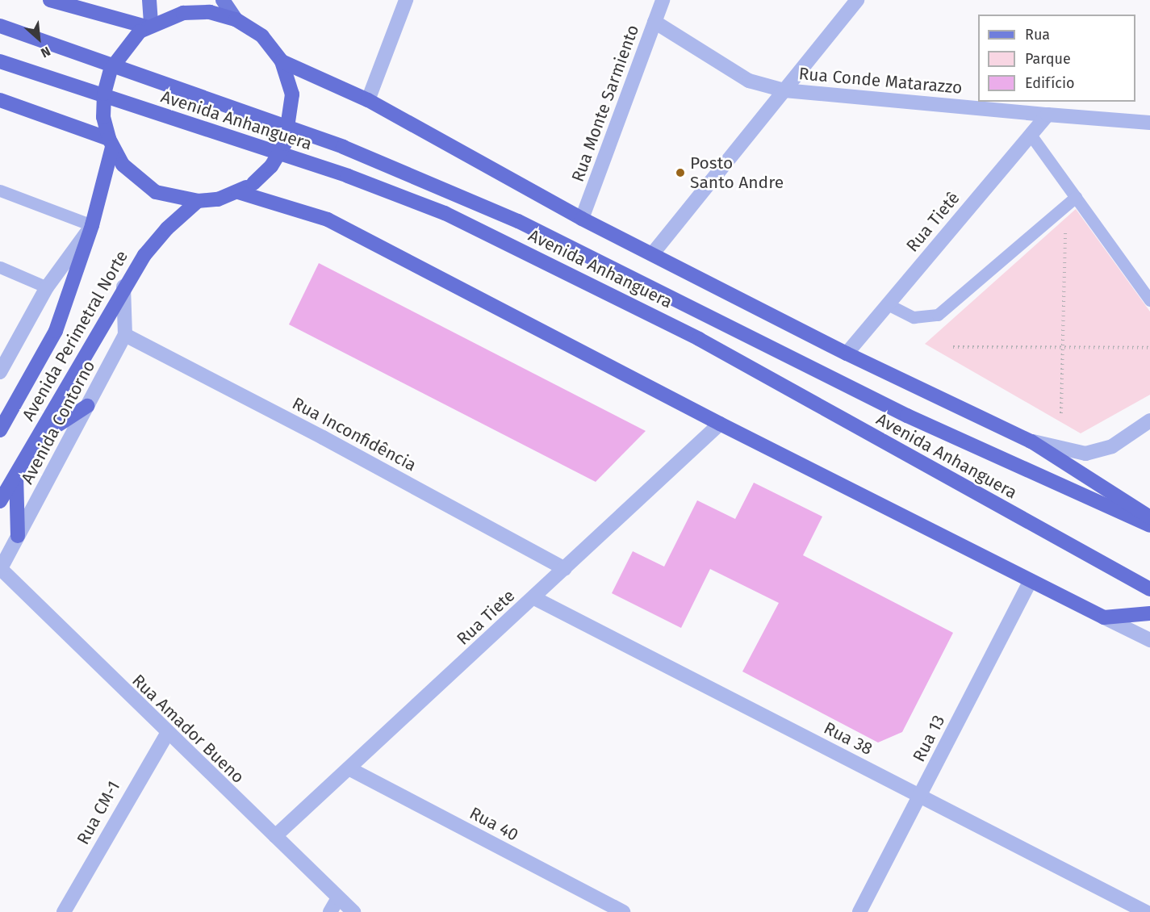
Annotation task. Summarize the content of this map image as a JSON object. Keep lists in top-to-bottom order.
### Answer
{
  "streets": {
    "highway": ["Avenida Anhanguera", "Avenida Perimetral Norte"],
    "street": [
      "Rua Conde Matarazzo",
      "Rua Monte Sarmiento",
      "Rua Tietê",
      "Avenida Contorno",
      "Rua Inconfidência",
      "Rua Tiete",
      "Rua Amador Bueno",
      "Rua 38",
      "Rua 13",
      "Rua CM-1",
      "Rua 40"
    ]
  },
  "crossings": [
    ["Rua Conde Matarazzo", "Rua Monte Sarmiento"],
    ["Rua Conde Matarazzo", "Rua Tietê"],
    ["Rua Monte Sarmiento", "Avenida Anhanguera"],
    ["Avenida Anhanguera", "Rua Tietê"],
    ["Avenida Contorno", "Rua Inconfidência"],
    ["Avenida Contorno", "Rua Amador Bueno"],
    ["Rua Inconfidência", "Rua Tiete"],
    ["Rua Tiete", "Rua Amador Bueno"],
    ["Rua Tiete", "Rua 38"],
    ["Rua Tiete", "Rua 40"],
    ["Rua Amador Bueno", "Rua CM-1"],
    ["Rua 38", "Rua 13"]
  ],
  "places": ["Posto Santo Andre"],
  "legend": ["Rua", "Parque", "Edifício"],
  "north": "bottom right"
}
